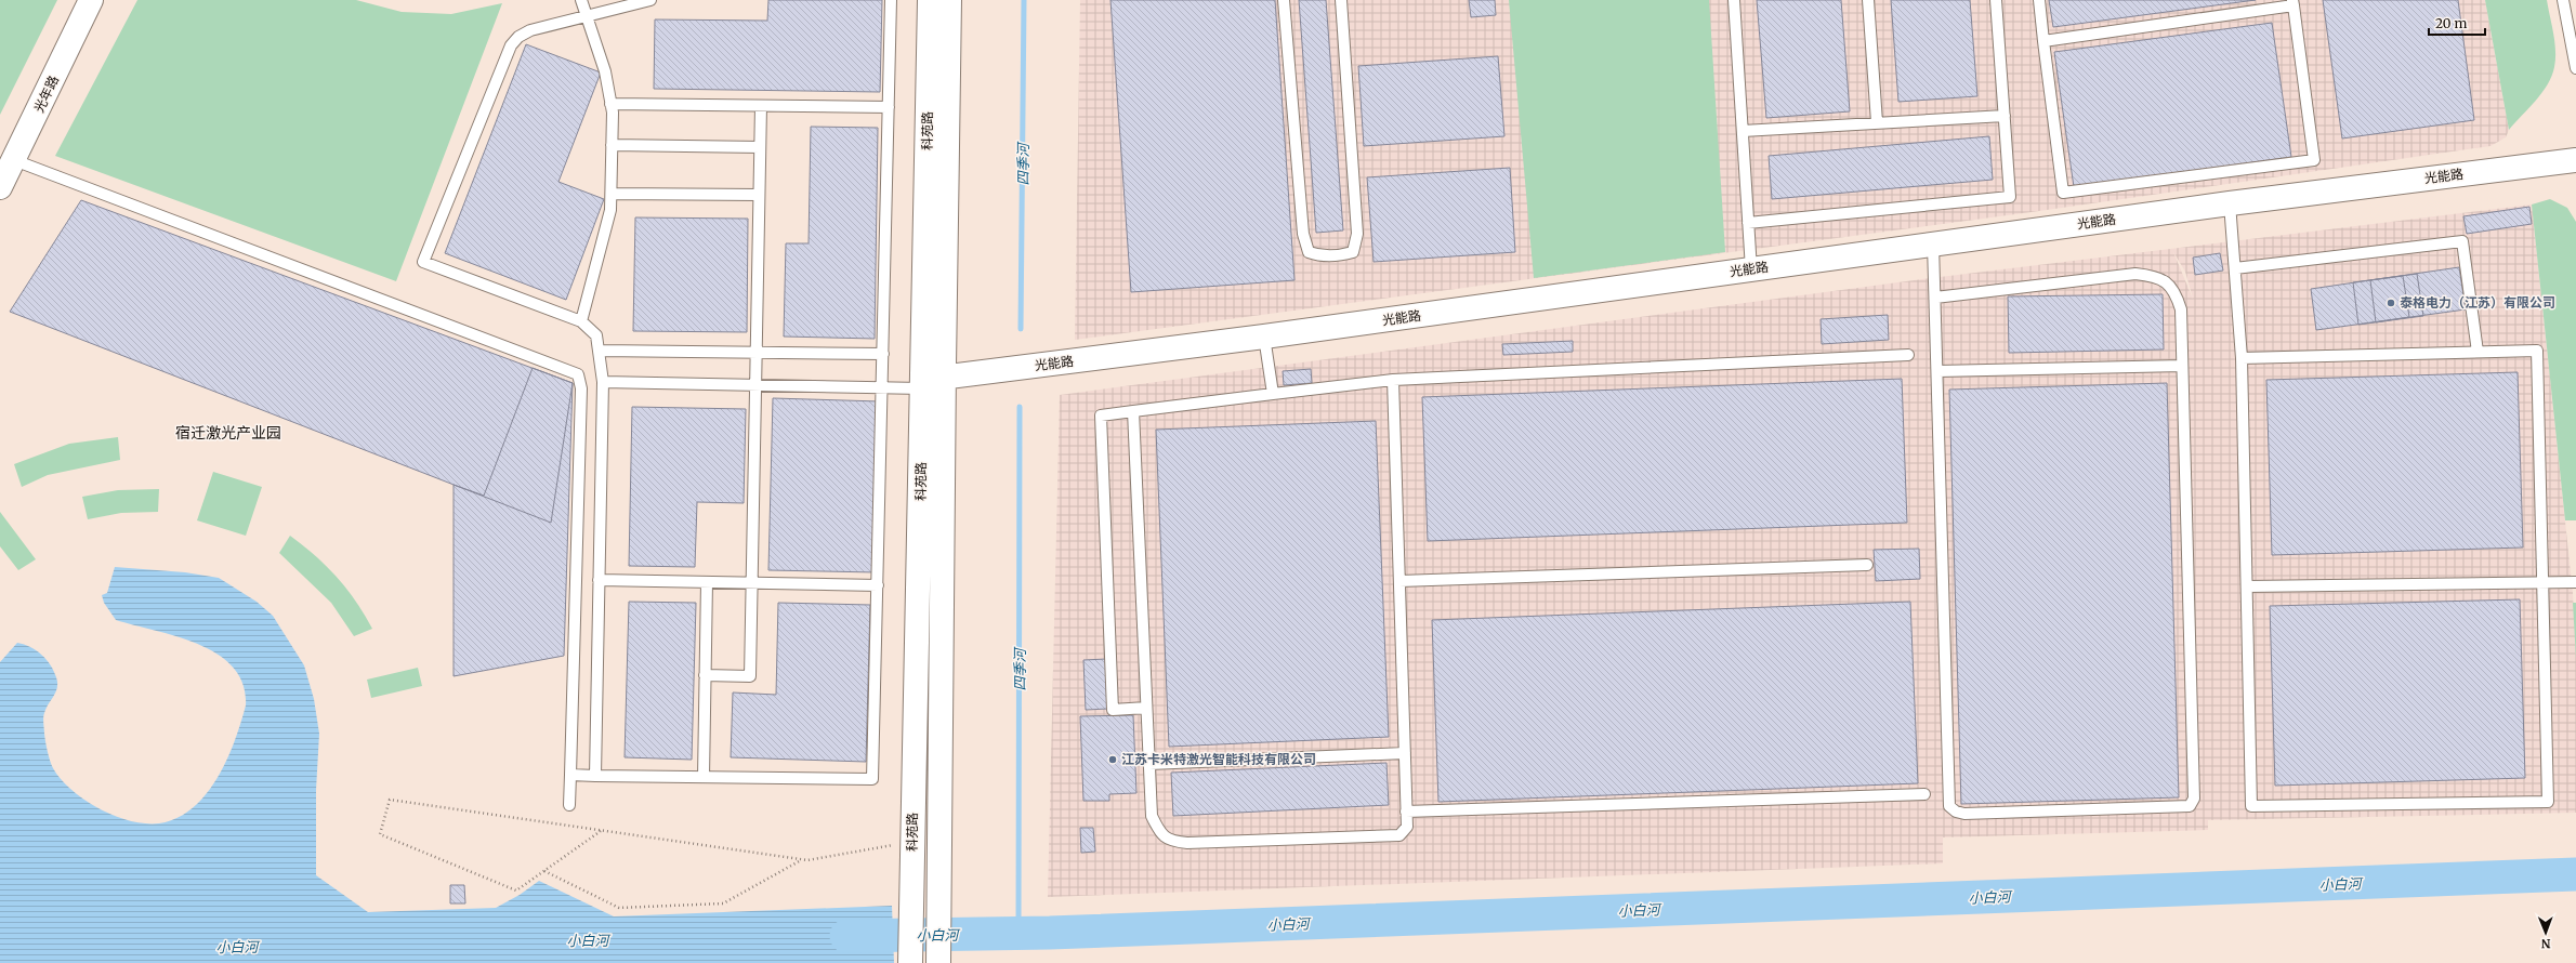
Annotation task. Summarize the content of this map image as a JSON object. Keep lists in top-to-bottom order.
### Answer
{
  "streets": {
    "street": ["光年路", "科苑路", "光能路"]
  },
  "crossings": [
    ["科苑路", "光能路"]
  ],
  "districts": ["宿迁激光产业园"],
  "water": ["四季河", "小白河"],
  "places": ["泰格电力（江苏）有限公司", "江苏卡米特激光智能科技有限公司"],
  "scale_bar": "20 m",
  "north": "bottom"
}
